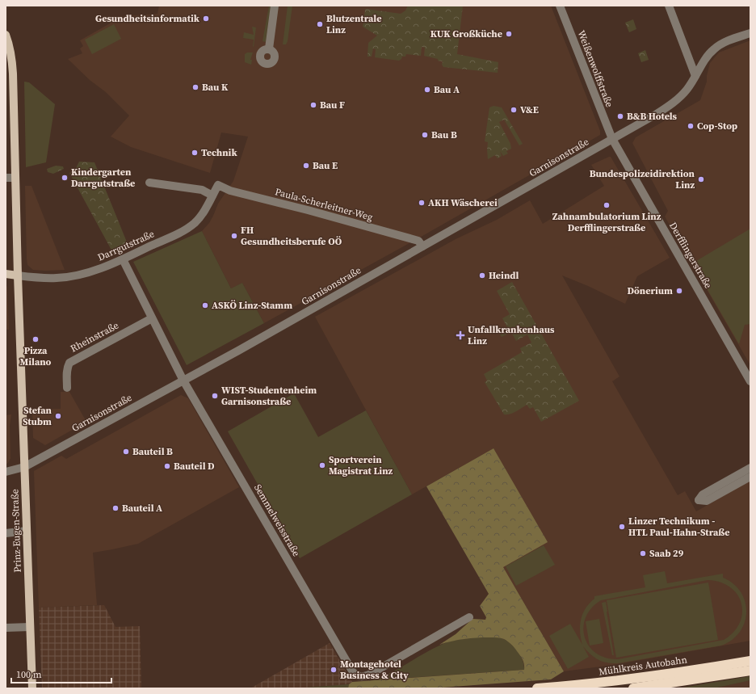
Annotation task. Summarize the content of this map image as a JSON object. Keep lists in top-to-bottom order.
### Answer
{
  "streets": {
    "highway": ["Mühlkreis Autobahn"],
    "main road": ["Prinz-Eugen-Straße"],
    "street": [
      "Weißenwolffstraße",
      "Garnisonstraße",
      "Paula-Scherleitner-Weg",
      "Darrgutstraße",
      "Derfflingerstraße",
      "Rheinstraße",
      "Semmelweisstraße"
    ]
  },
  "crossings": [
    ["Weißenwolffstraße", "Garnisonstraße"],
    ["Weißenwolffstraße", "Derfflingerstraße"],
    ["Garnisonstraße", "Paula-Scherleitner-Weg"],
    ["Garnisonstraße", "Derfflingerstraße"],
    ["Garnisonstraße", "Semmelweisstraße"],
    ["Garnisonstraße", "Prinz-Eugen-Straße"],
    ["Paula-Scherleitner-Weg", "Darrgutstraße"],
    ["Darrgutstraße", "Semmelweisstraße"],
    ["Darrgutstraße", "Prinz-Eugen-Straße"],
    ["Rheinstraße", "Semmelweisstraße"]
  ],
  "places": {
    "other": [
      "Gesundheitsinformatik",
      "Blutzentrale Linz",
      "KUK Großküche",
      "Bau K",
      "Bau A",
      "Bau F",
      "V&E",
      "B&B Hotels",
      "Cop-Stop",
      "Bau B",
      "Technik",
      "Bau E",
      "Kindergarten Darrgutstraße",
      "Bundespolizeidirektion Linz",
      "AKH Wäscherei",
      "Zahnambulatorium Linz Derfflingerstraße",
      "FH Gesundheitsberufe OÖ",
      "Heindl",
      "Dönerium",
      "ASKÖ Linz-Stamm",
      "Pizza Milano",
      "WIST-Studentenheim Garnisonstraße",
      "Stefan Stubm",
      "Bauteil B",
      "Sportverein Magistrat Linz",
      "Bauteil D",
      "Bauteil A",
      "Linzer Technikum - HTL Paul-Hahn-Straße",
      "Saab 29",
      "Montagehotel Business & City"
    ],
    "health": ["Unfallkrankenhaus Linz"]
  },
  "scale_bar": "100 m"
}
